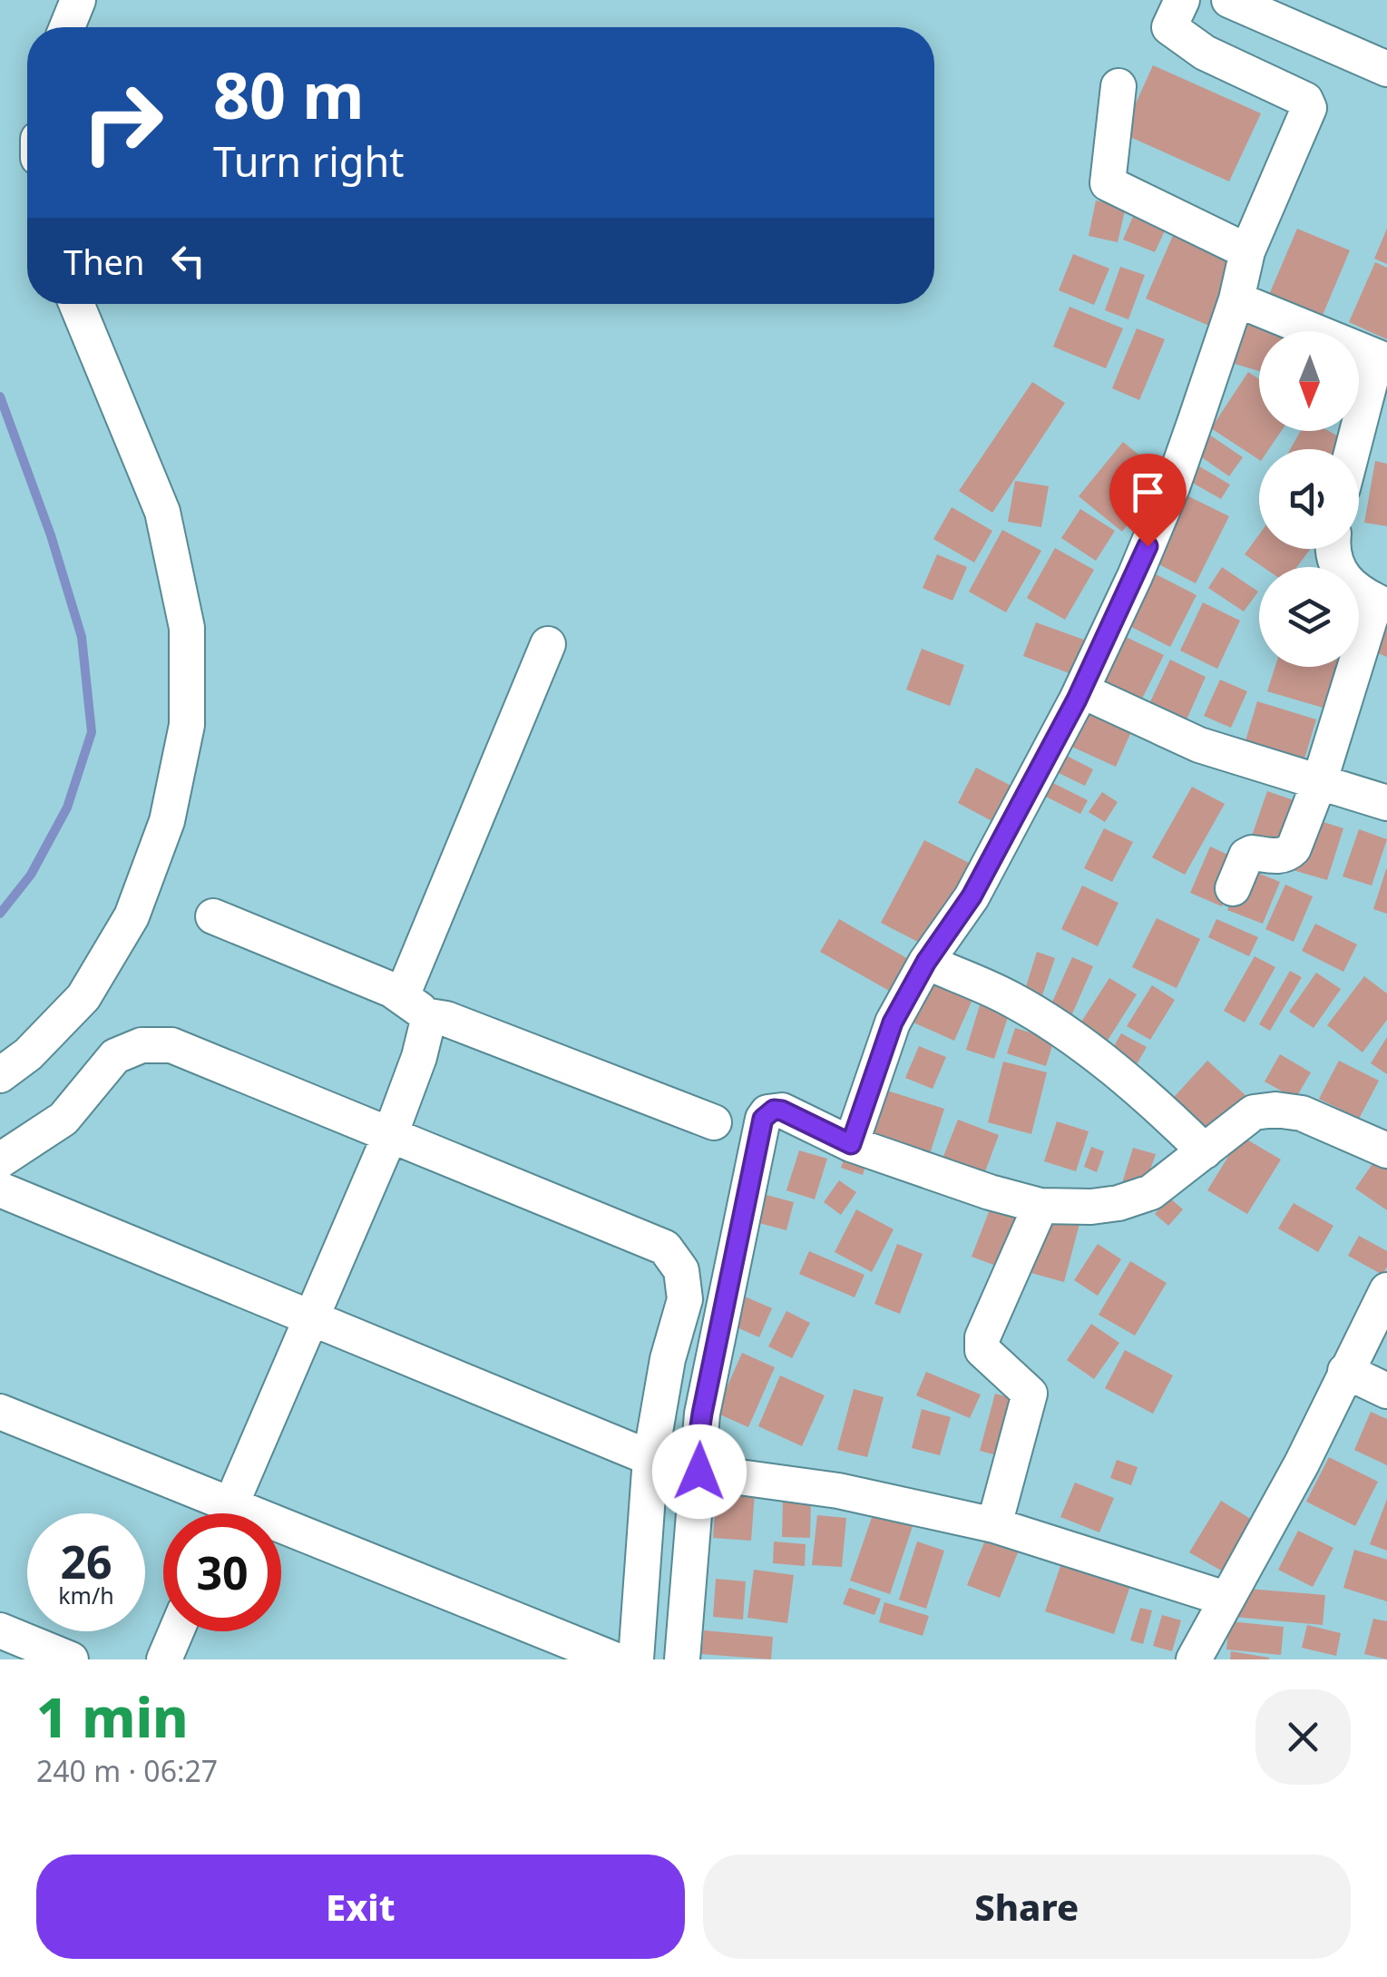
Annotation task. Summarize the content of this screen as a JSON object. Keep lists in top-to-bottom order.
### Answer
{
  "north": "bottom",
  "page": {
    "turn": ["80 m", "Turn right"],
    "then": "Then",
    "speed": "26 km/h",
    "limit": "30",
    "heading": ["1 min", "240 m · 06:27"],
    "buttons": ["Exit", "Share"]
  }
}
